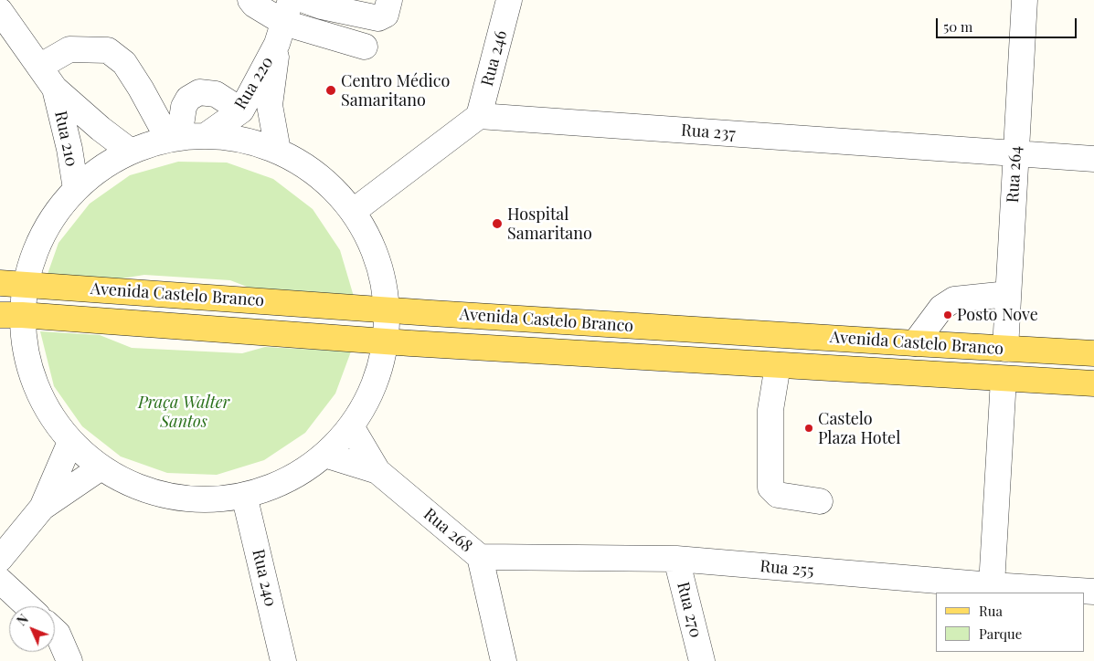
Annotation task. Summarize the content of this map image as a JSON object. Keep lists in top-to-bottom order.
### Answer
{
  "streets": {
    "main road": ["Avenida Castelo Branco"],
    "street": [
      "Rua 246",
      "Rua 220",
      "Rua 237",
      "Rua 210",
      "Rua 264",
      "Rua 268",
      "Rua 255",
      "Rua 240",
      "Rua 270"
    ]
  },
  "crossings": [
    ["Rua 246", "Rua 237"],
    ["Rua 237", "Rua 264"],
    ["Rua 264", "Avenida Castelo Branco"],
    ["Rua 268", "Rua 255"],
    ["Rua 255", "Rua 270"]
  ],
  "parks": ["Praça Walter Santos"],
  "places": [
    "Centro Médico Samaritano",
    "Hospital Samaritano",
    "Posto Nove",
    "Castelo Plaza Hotel"
  ],
  "legend": ["Rua", "Parque"],
  "scale_bar": "50 m",
  "north": "top left"
}
